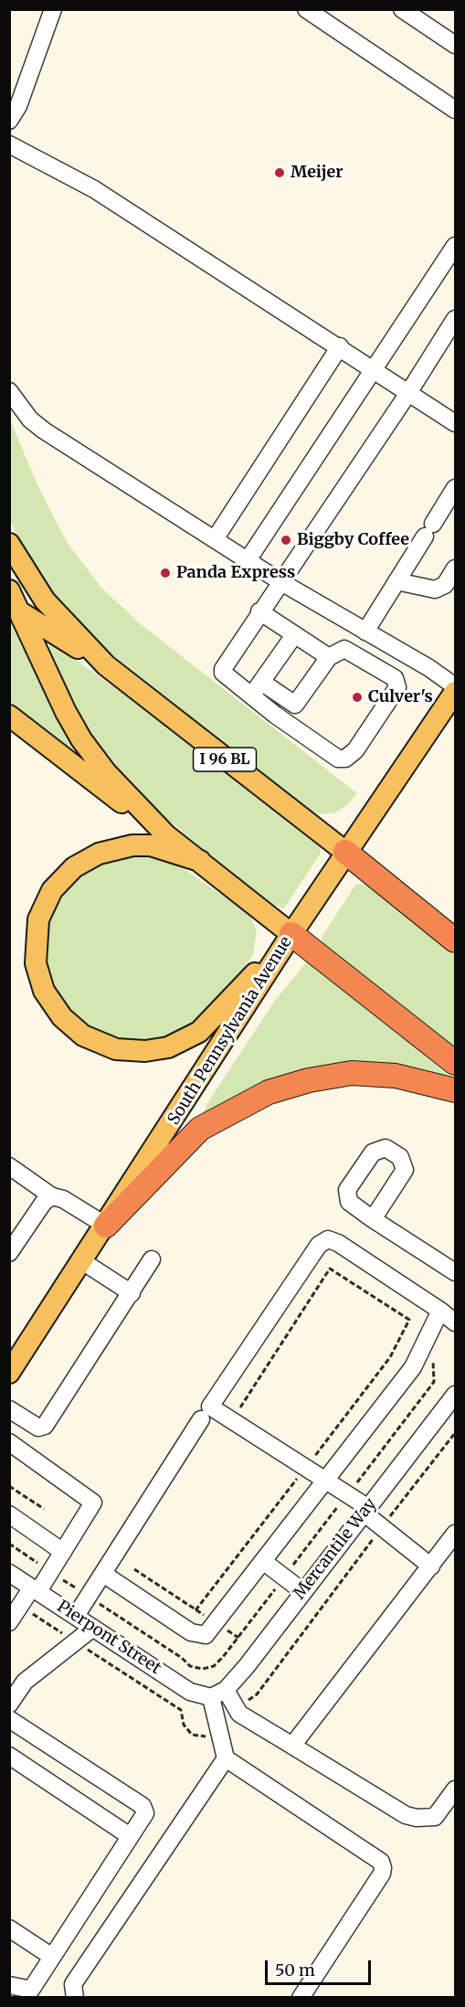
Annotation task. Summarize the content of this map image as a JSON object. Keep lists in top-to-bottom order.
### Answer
{
  "streets": {
    "highway": ["I 96 BL"],
    "main road": ["South Pennsylvania Avenue"],
    "street": ["Mercantile Way", "Pierpont Street"]
  },
  "crossings": [
    ["I 96 BL", "South Pennsylvania Avenue"],
    ["Mercantile Way", "Pierpont Street"]
  ],
  "places": [
    "Meijer",
    "Biggby Coffee",
    "Panda Express",
    "Culver's"
  ],
  "scale_bar": "50 m"
}
